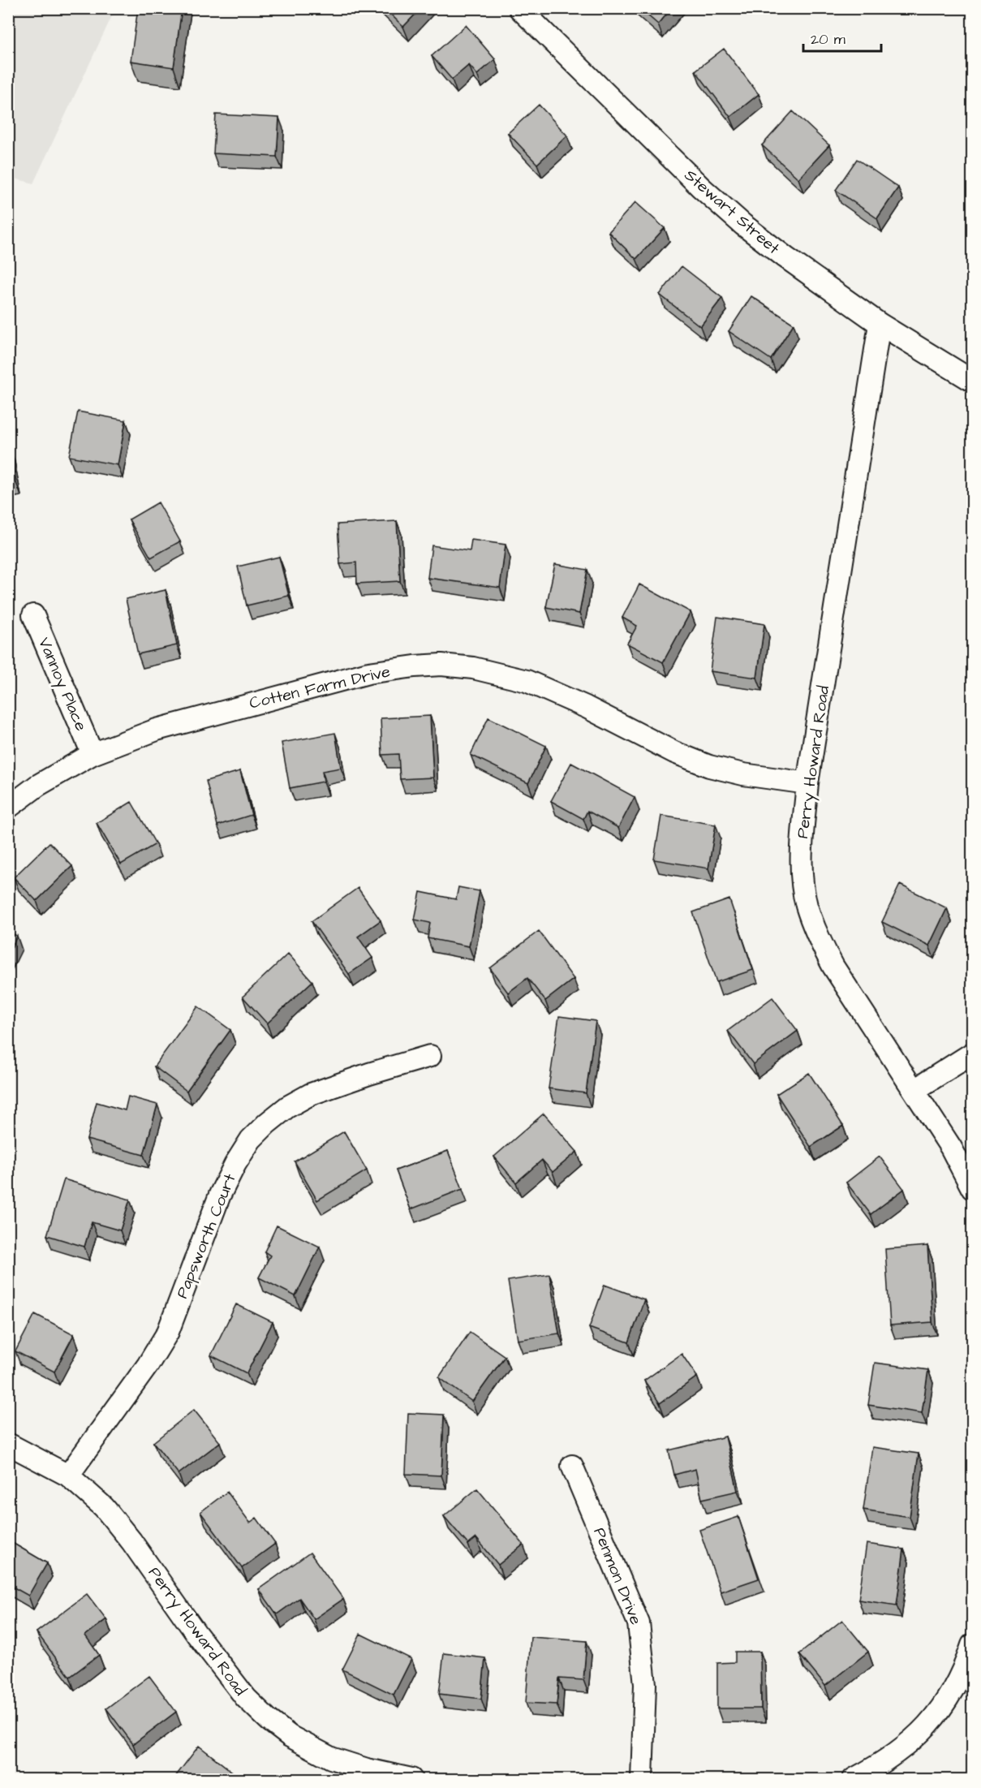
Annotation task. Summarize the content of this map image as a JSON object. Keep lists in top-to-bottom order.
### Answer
{
  "streets": {
    "street": [
      "Stewart Street",
      "Vannoy Place",
      "Cotten Farm Drive",
      "Perry Howard Road",
      "Papsworth Court",
      "Penmon Drive"
    ]
  },
  "crossings": [
    ["Stewart Street", "Perry Howard Road"],
    ["Vannoy Place", "Cotten Farm Drive"],
    ["Cotten Farm Drive", "Perry Howard Road"],
    ["Perry Howard Road", "Papsworth Court"]
  ],
  "scale_bar": "20 m"
}
